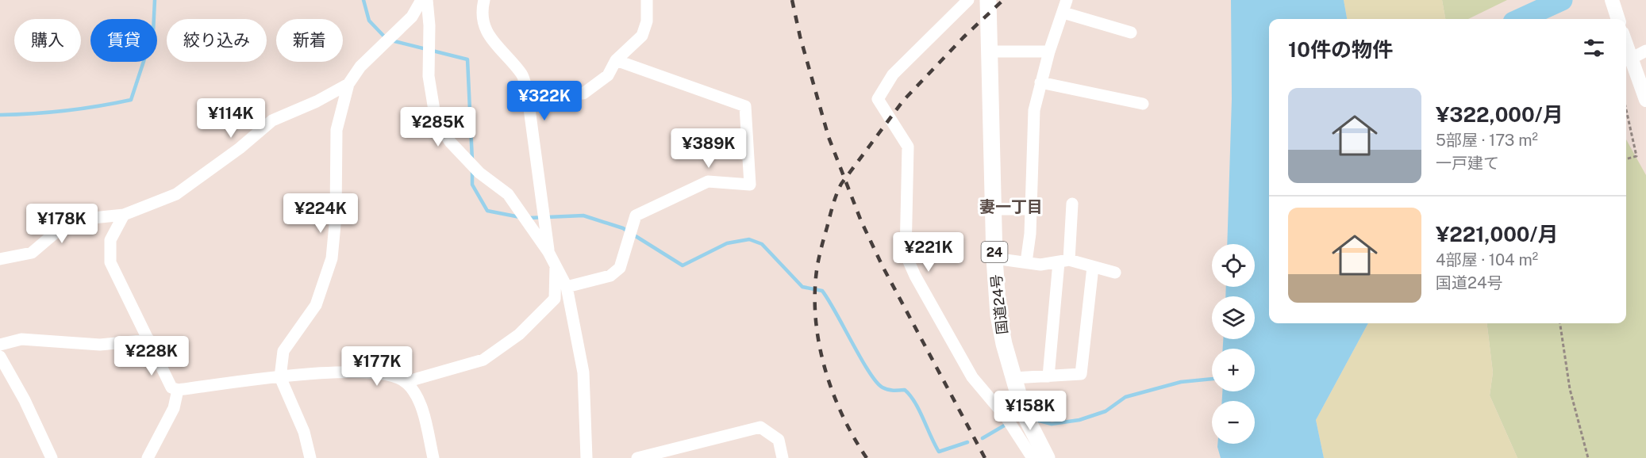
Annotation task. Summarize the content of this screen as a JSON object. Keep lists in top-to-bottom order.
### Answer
{
  "streets": {
    "highway": ["24", "国道24号"]
  },
  "districts": ["妻一丁目"],
  "page": {
    "chip": [
      "購入",
      "賃貸",
      "絞り込み",
      "新着"
    ],
    "heading": "10件の物件",
    "list": [
      {
        "name": "¥322,000/月",
        "note": "5部屋 · 173 m² · 一戸建て"
      },
      {
        "name": "¥221,000/月",
        "note": "4部屋 · 104 m² · 国道24号"
      }
    ],
    "price": [
      "¥322K",
      "¥114K",
      "¥285K",
      "¥389K",
      "¥224K",
      "¥178K",
      "¥221K",
      "¥228K",
      "¥177K",
      "¥158K"
    ],
    "map_buttons": ["+", "−"]
  }
}
